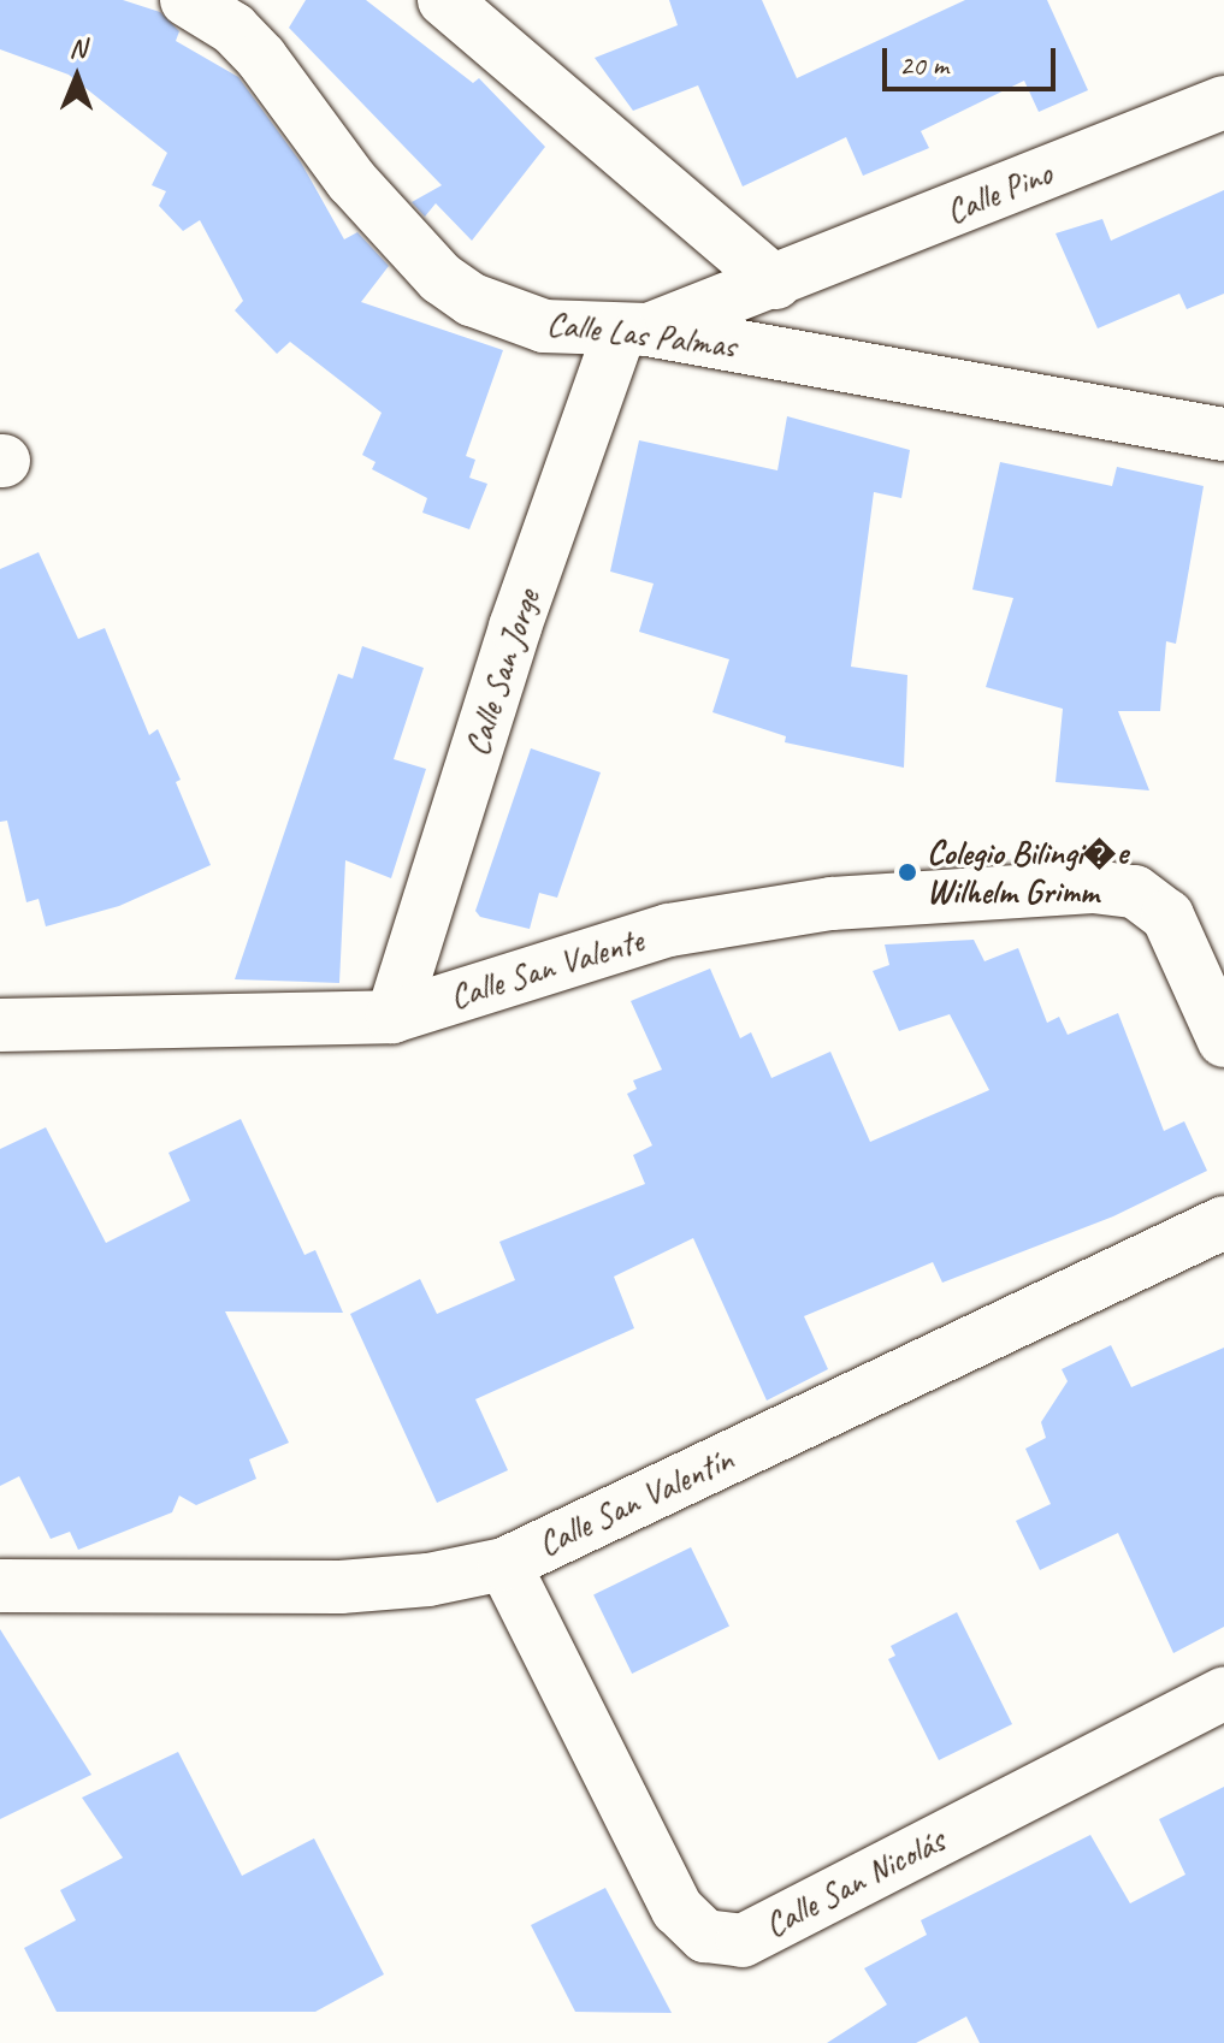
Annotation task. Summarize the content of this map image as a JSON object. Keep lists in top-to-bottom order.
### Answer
{
  "streets": {
    "street": [
      "Calle Pino",
      "Calle Las Palmas",
      "Calle San Jorge",
      "Calle San Valente",
      "Calle San Valentín",
      "Calle San Nicolás"
    ]
  },
  "crossings": [
    ["Calle Pino", "Calle Las Palmas"],
    ["Calle Pino", "Calle San Jorge"],
    ["Calle Las Palmas", "Calle San Jorge"],
    ["Calle San Jorge", "Calle San Valente"],
    ["Calle San Valentín", "Calle San Nicolás"]
  ],
  "places": ["Colegio Bilingi�e Wilhelm Grimm"],
  "scale_bar": "20 m",
  "north": "top"
}
